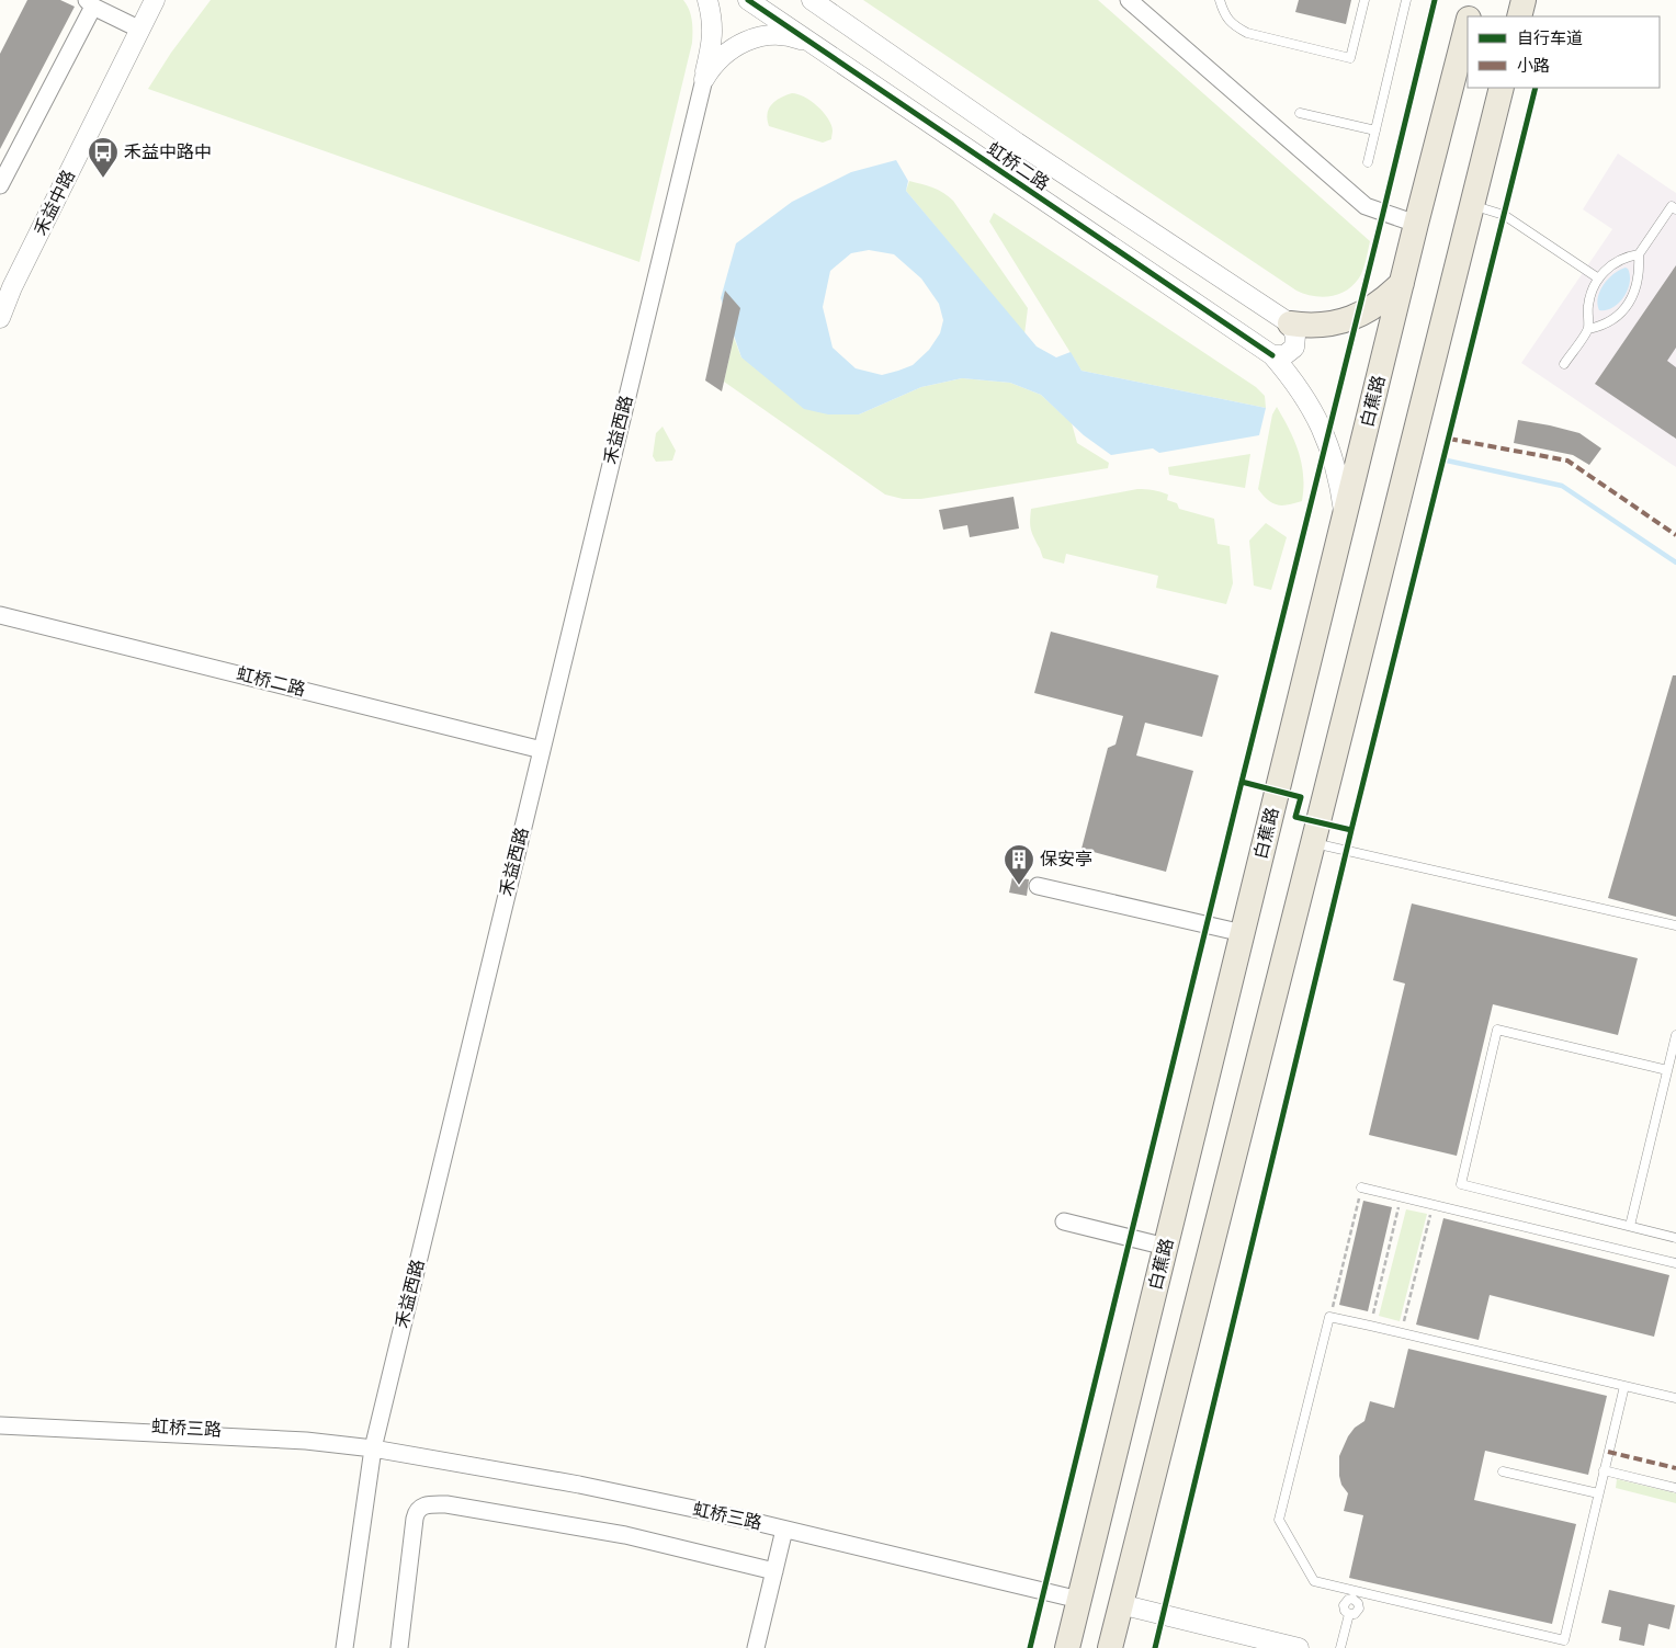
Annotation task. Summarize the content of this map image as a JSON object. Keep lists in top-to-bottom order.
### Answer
{
  "streets": {
    "main road": ["白蕉路"],
    "street": [
      "虹桥二路",
      "禾益中路",
      "禾益西路",
      "虹桥三路"
    ]
  },
  "crossings": [
    ["虹桥二路", "白蕉路"],
    ["虹桥二路", "禾益西路"],
    ["白蕉路", "虹桥三路"],
    ["禾益西路", "虹桥三路"]
  ],
  "places": {
    "bus stop": ["禾益中路中"],
    "building": ["保安亭"]
  },
  "legend": ["自行车道", "小路"]
}
